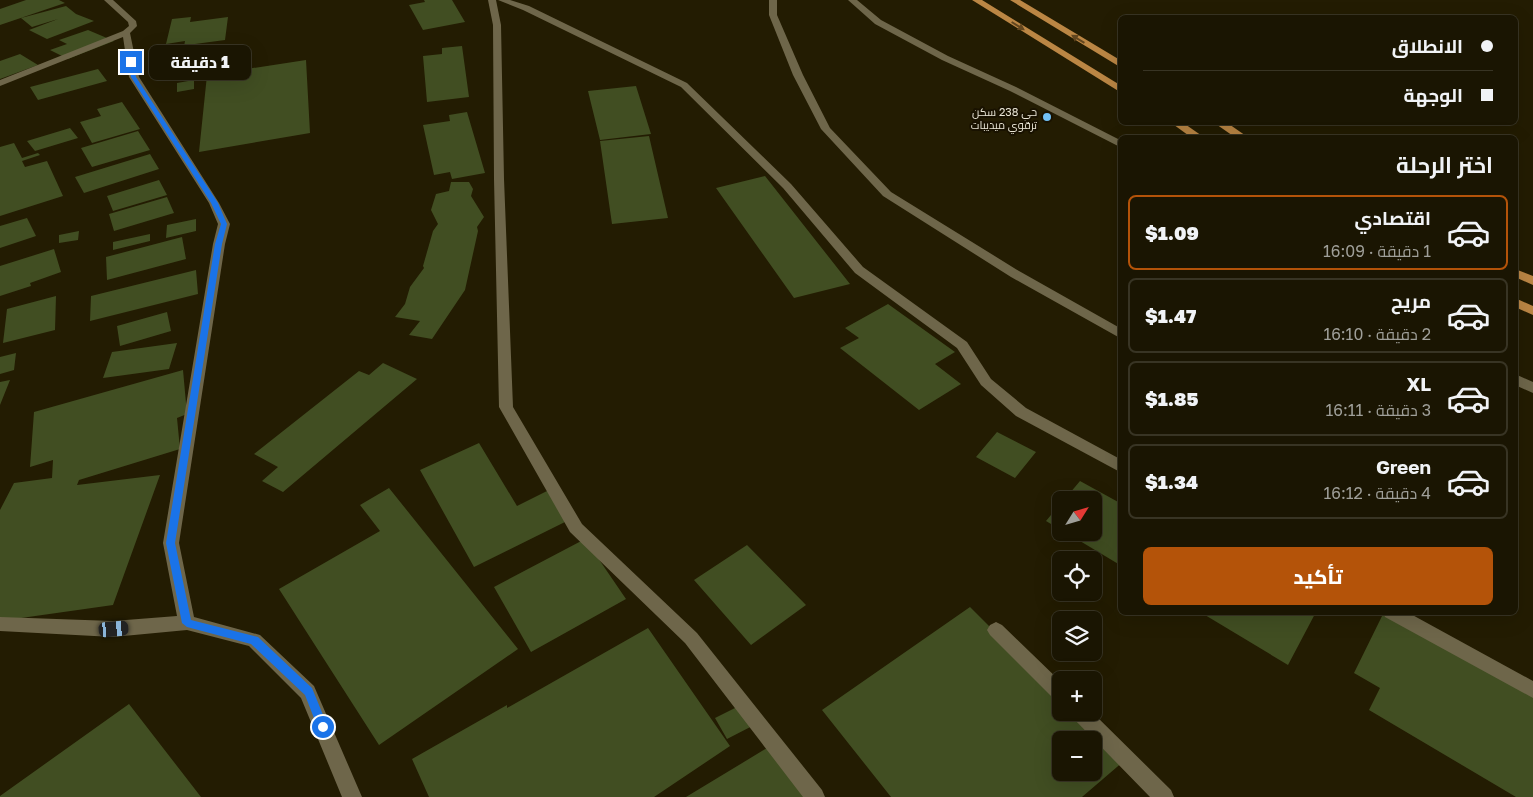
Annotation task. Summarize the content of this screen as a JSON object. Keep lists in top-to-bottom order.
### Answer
{
  "places": ["حي 238 سكن ترقوي ميديبات"],
  "north": "top right",
  "page": {
    "banner": ["الانطلاق", "الوجهة"],
    "bubble": "1 دقيقة",
    "heading": "اختر الرحلة",
    "list": [
      {
        "name": "اقتصادي",
        "note": "1 دقيقة · 16:09",
        "value": "$1.09"
      },
      {
        "name": "مريح",
        "note": "2 دقيقة · 16:10",
        "value": "$1.47"
      },
      {
        "name": "XL",
        "note": "3 دقيقة · 16:11",
        "value": "$1.85"
      },
      {
        "name": "Green",
        "note": "4 دقيقة · 16:12",
        "value": "$1.34"
      }
    ],
    "map_buttons": ["+", "−"],
    "buttons": "تأكيد"
  }
}
